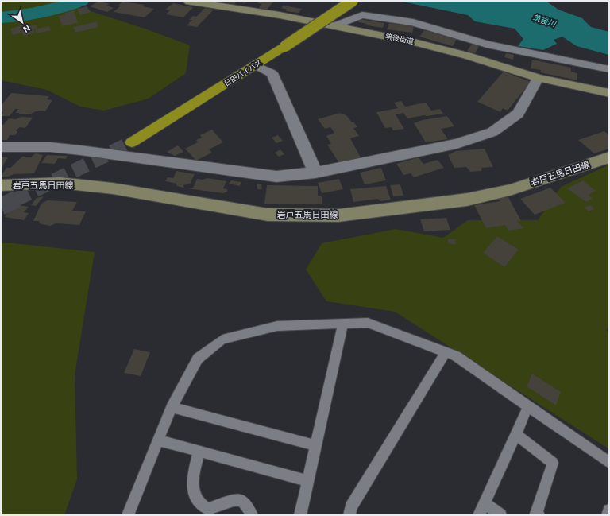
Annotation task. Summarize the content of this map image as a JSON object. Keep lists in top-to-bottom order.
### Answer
{
  "streets": {
    "highway": ["日田バイパス"],
    "main road": ["筑後街道", "岩戸五馬日田線"]
  },
  "water": ["筑後川"],
  "north": "bottom right"
}
